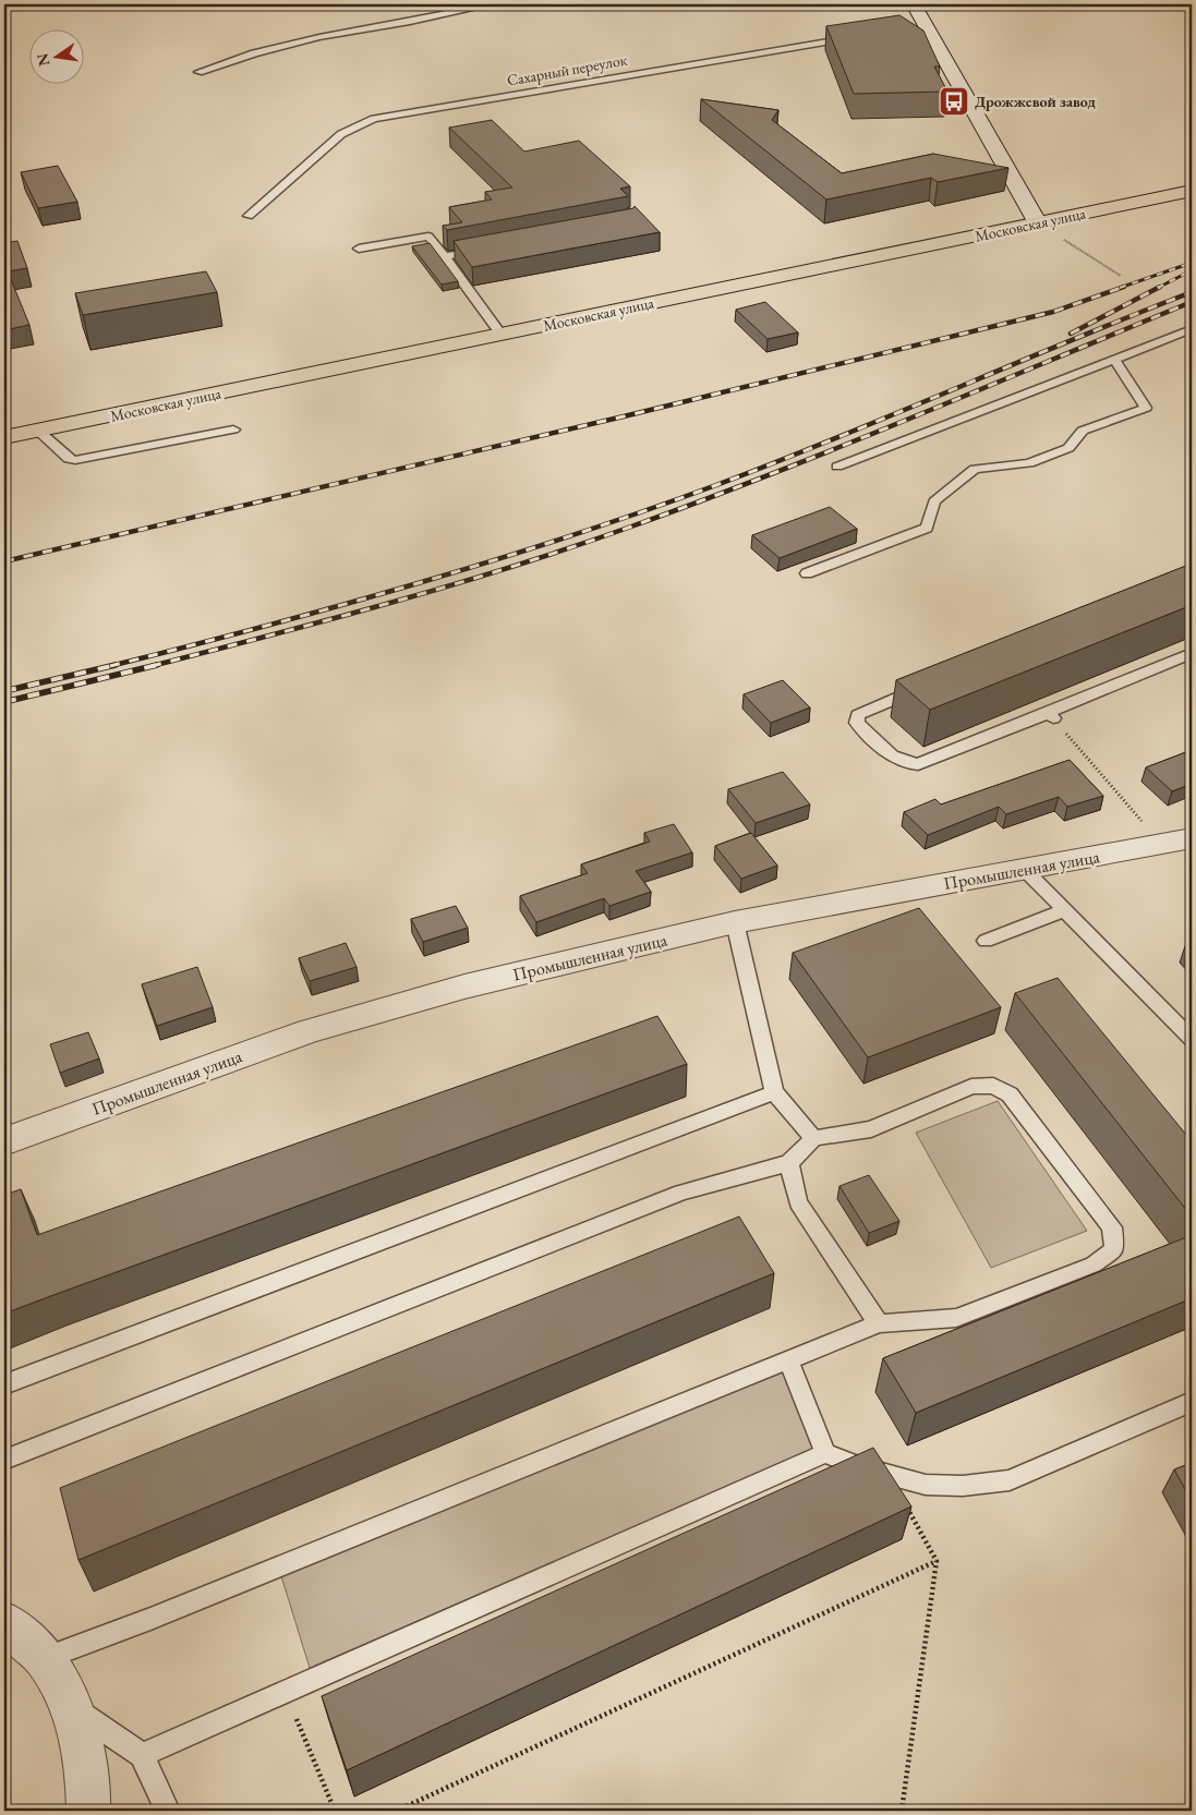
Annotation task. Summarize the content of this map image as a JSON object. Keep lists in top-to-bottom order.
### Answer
{
  "streets": {
    "main road": ["Московская улица"],
    "street": ["Промышленная улица"],
    "lane": ["Сахарный переулок"]
  },
  "places": {
    "bus stop": ["Дрожжевой завод"]
  },
  "north": "left"
}
